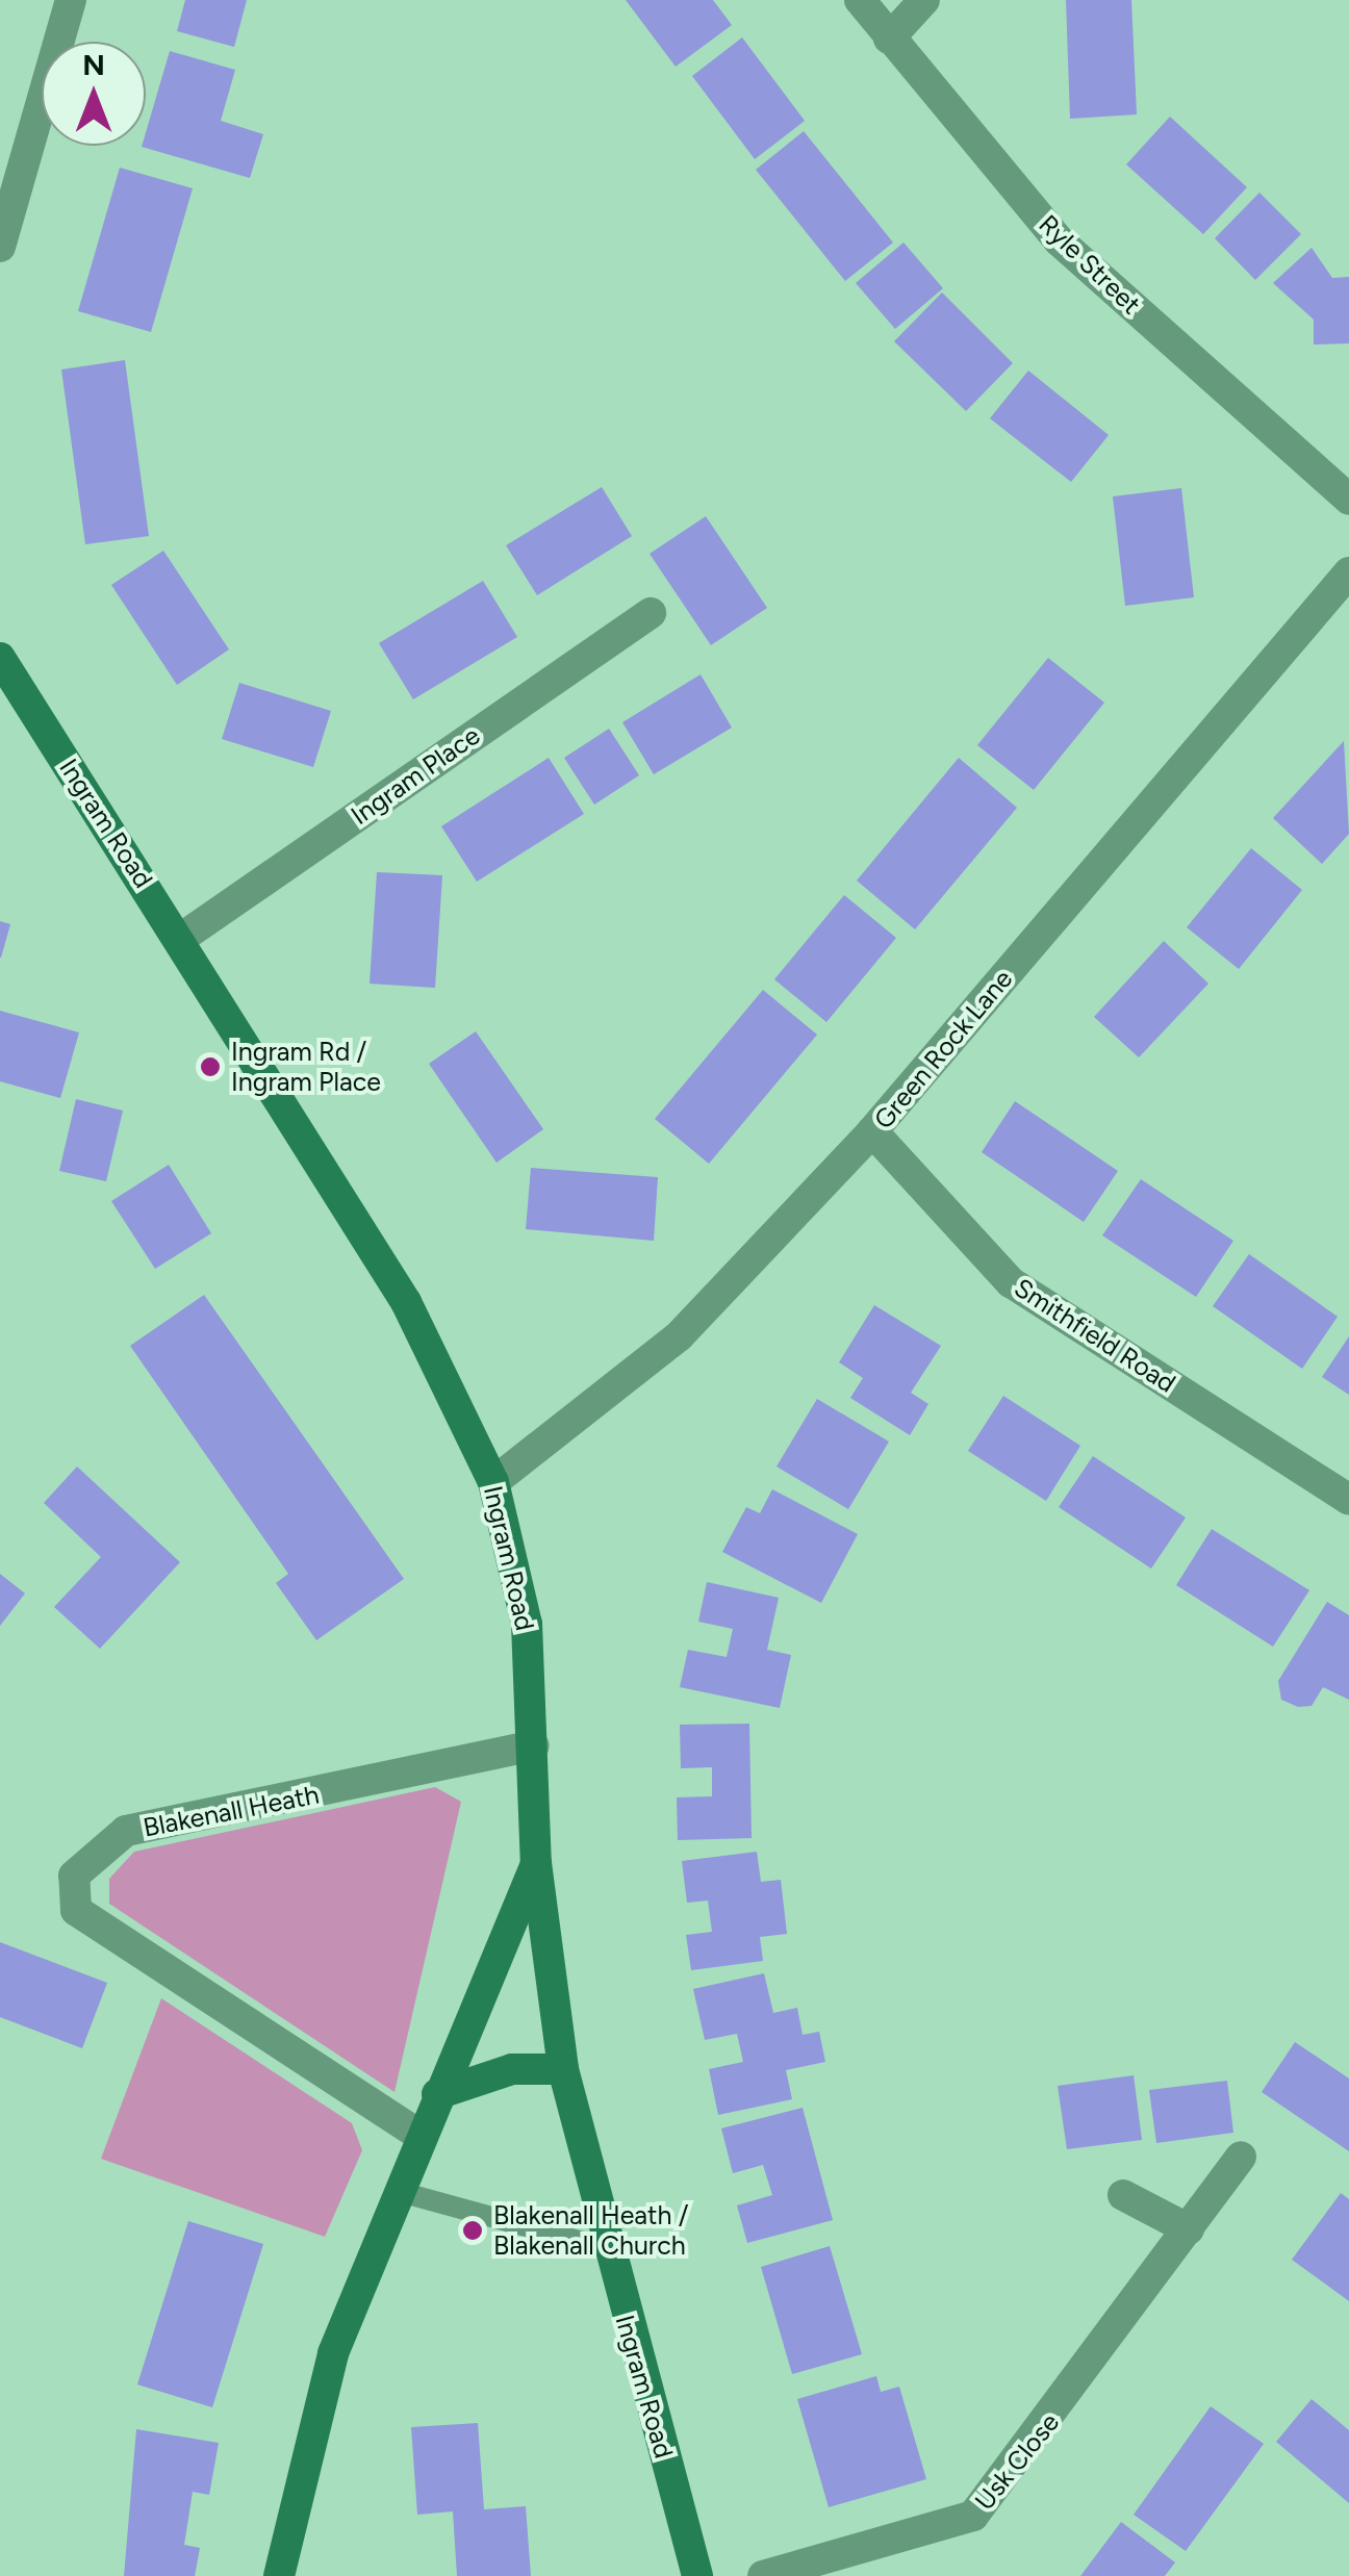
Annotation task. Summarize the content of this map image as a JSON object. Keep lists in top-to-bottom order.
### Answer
{
  "streets": {
    "street": [
      "Ryle Street",
      "Ingram Place",
      "Ingram Road",
      "Green Rock Lane",
      "Smithfield Road",
      "Blakenall Heath",
      "Usk Close"
    ]
  },
  "crossings": [
    ["Ingram Place", "Ingram Road"],
    ["Ingram Road", "Green Rock Lane"],
    ["Ingram Road", "Blakenall Heath"],
    ["Green Rock Lane", "Smithfield Road"]
  ],
  "places": ["Ingram Rd / Ingram Place", "Blakenall Heath / Blakenall Church"],
  "north": "top"
}
